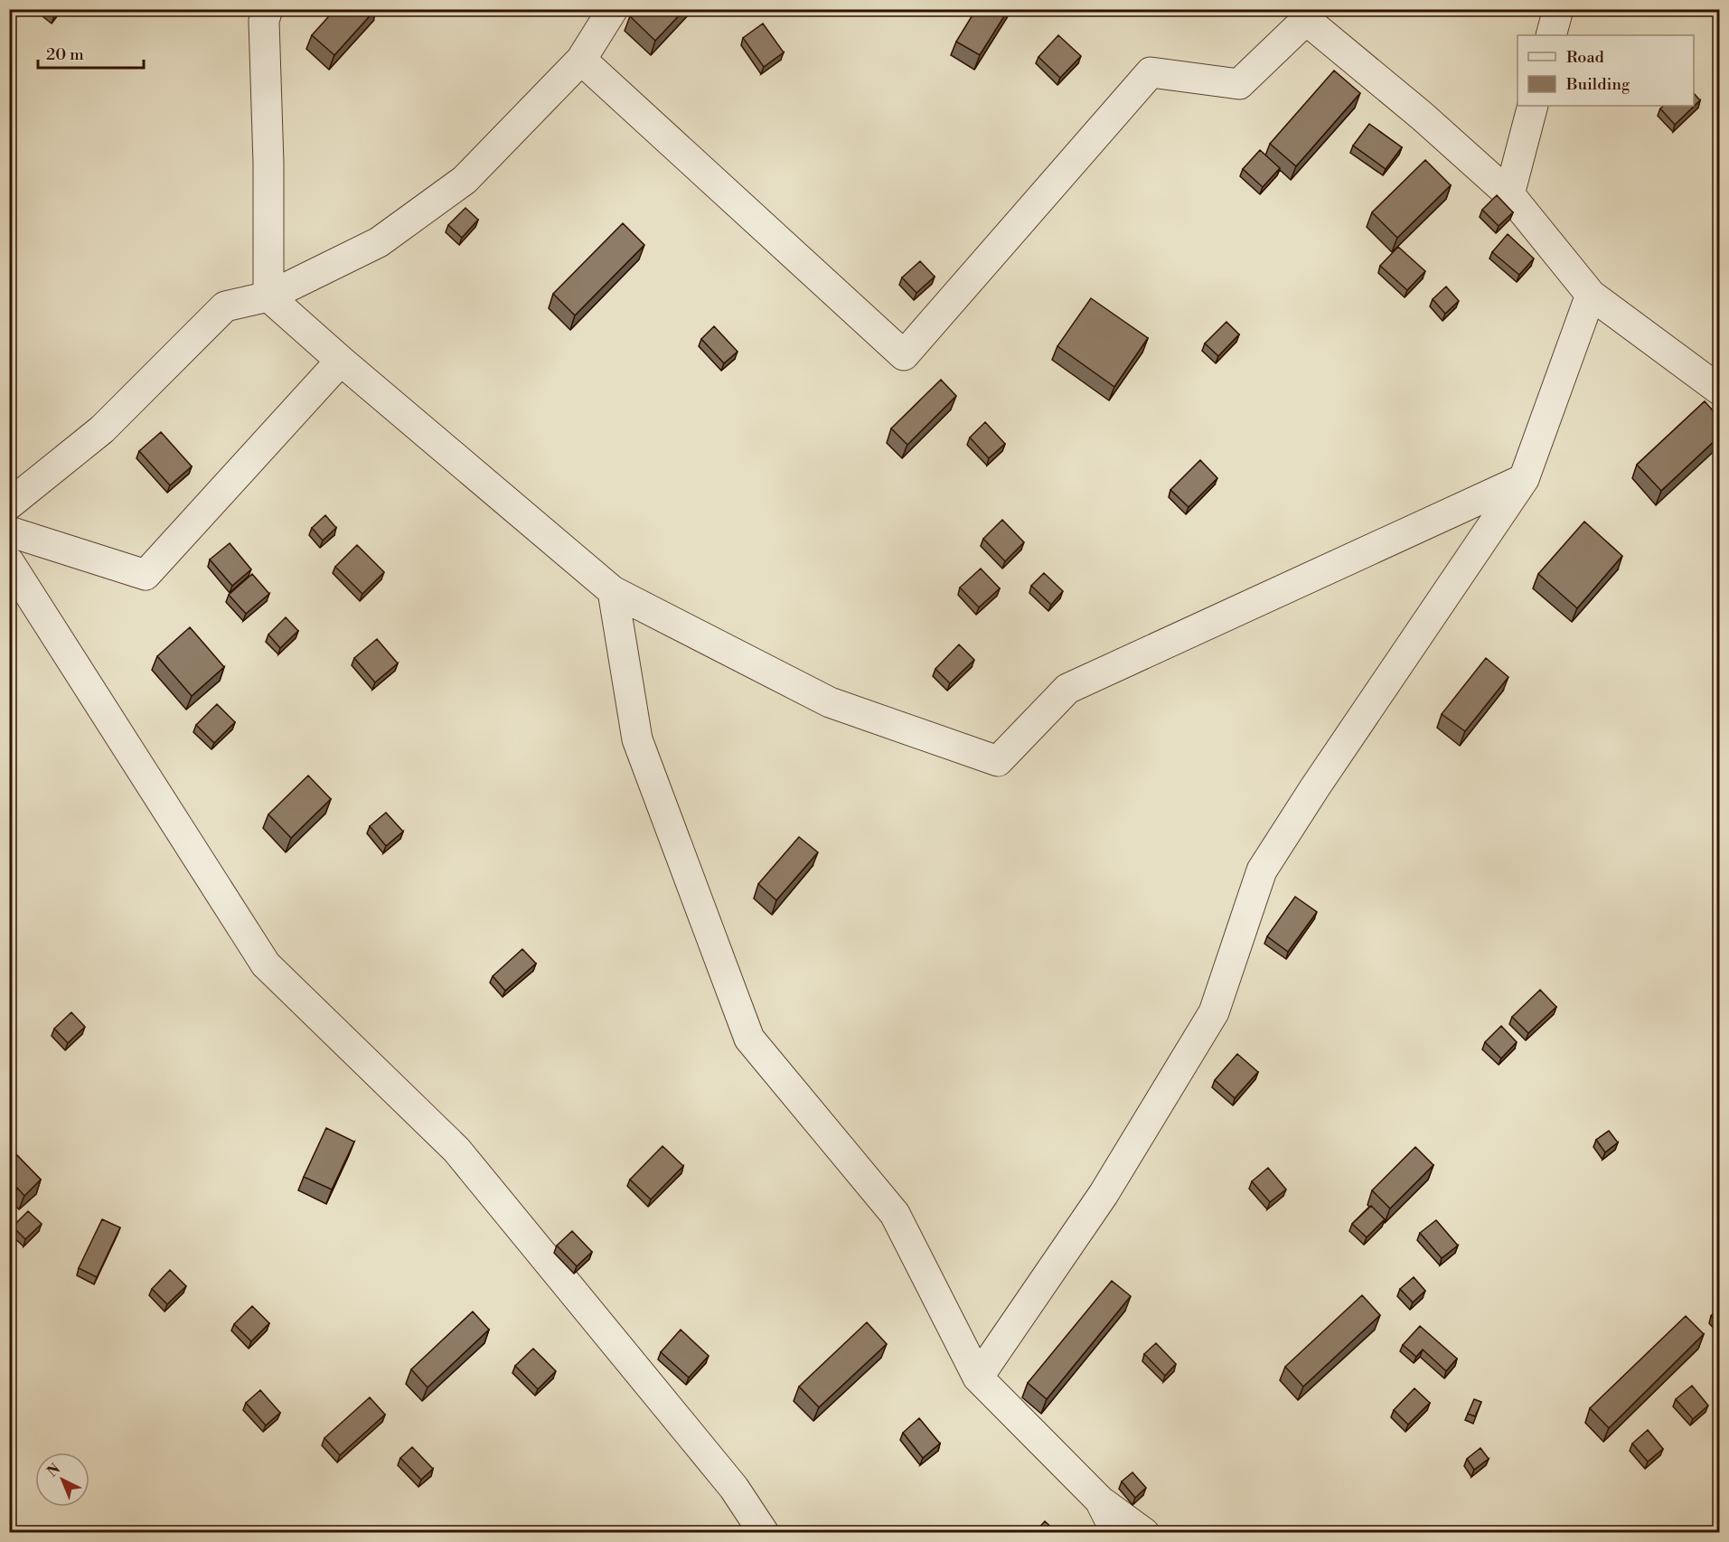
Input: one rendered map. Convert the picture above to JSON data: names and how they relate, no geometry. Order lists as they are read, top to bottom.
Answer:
{
  "legend": ["Road", "Building"],
  "scale_bar": "20 m",
  "north": "top left"
}
